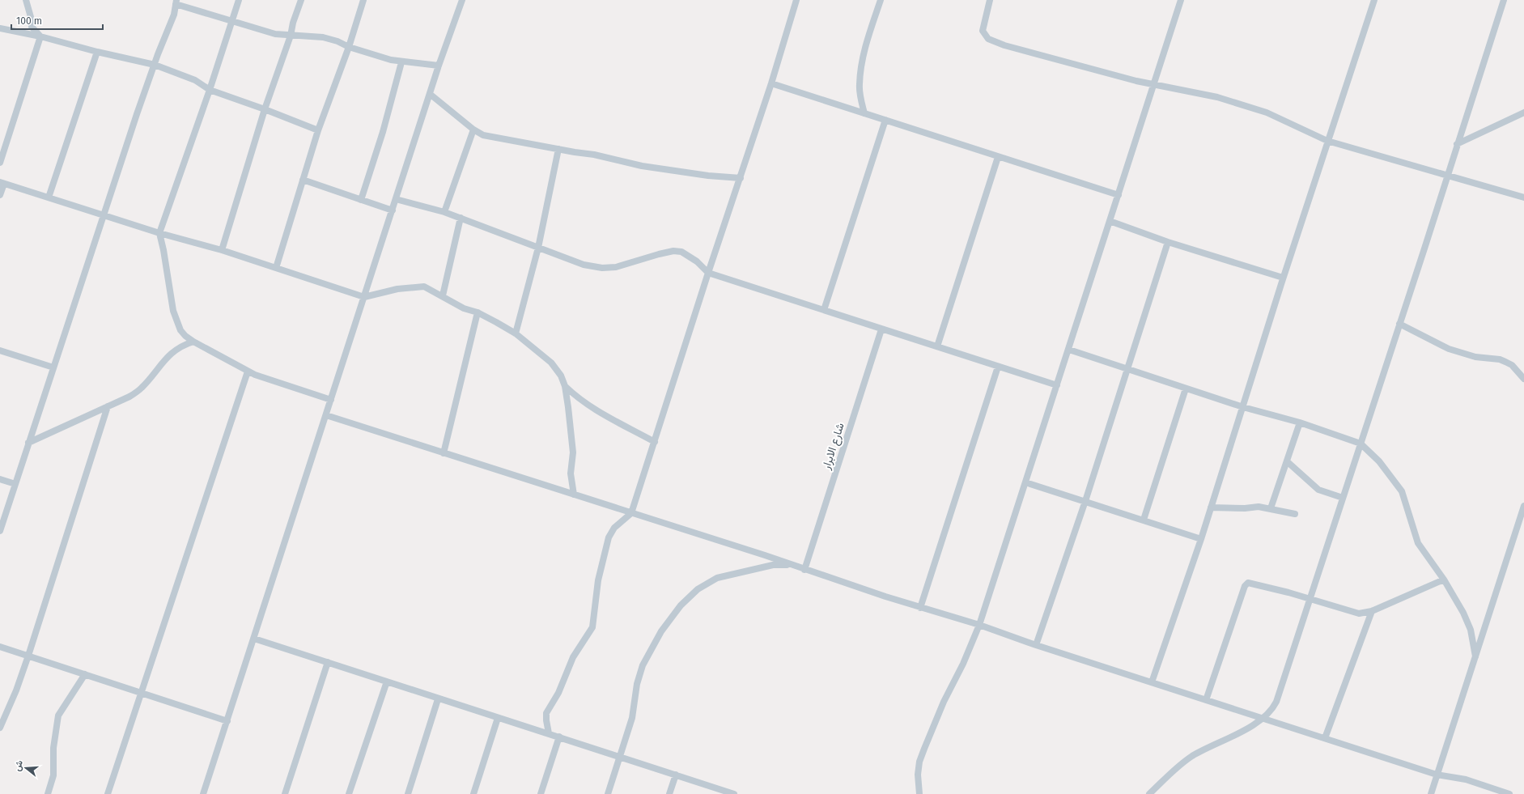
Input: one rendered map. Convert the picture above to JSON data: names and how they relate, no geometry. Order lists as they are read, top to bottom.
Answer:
{
  "streets": {
    "street": ["شارع الابرار"]
  },
  "scale_bar": "100 m",
  "north": "left"
}
